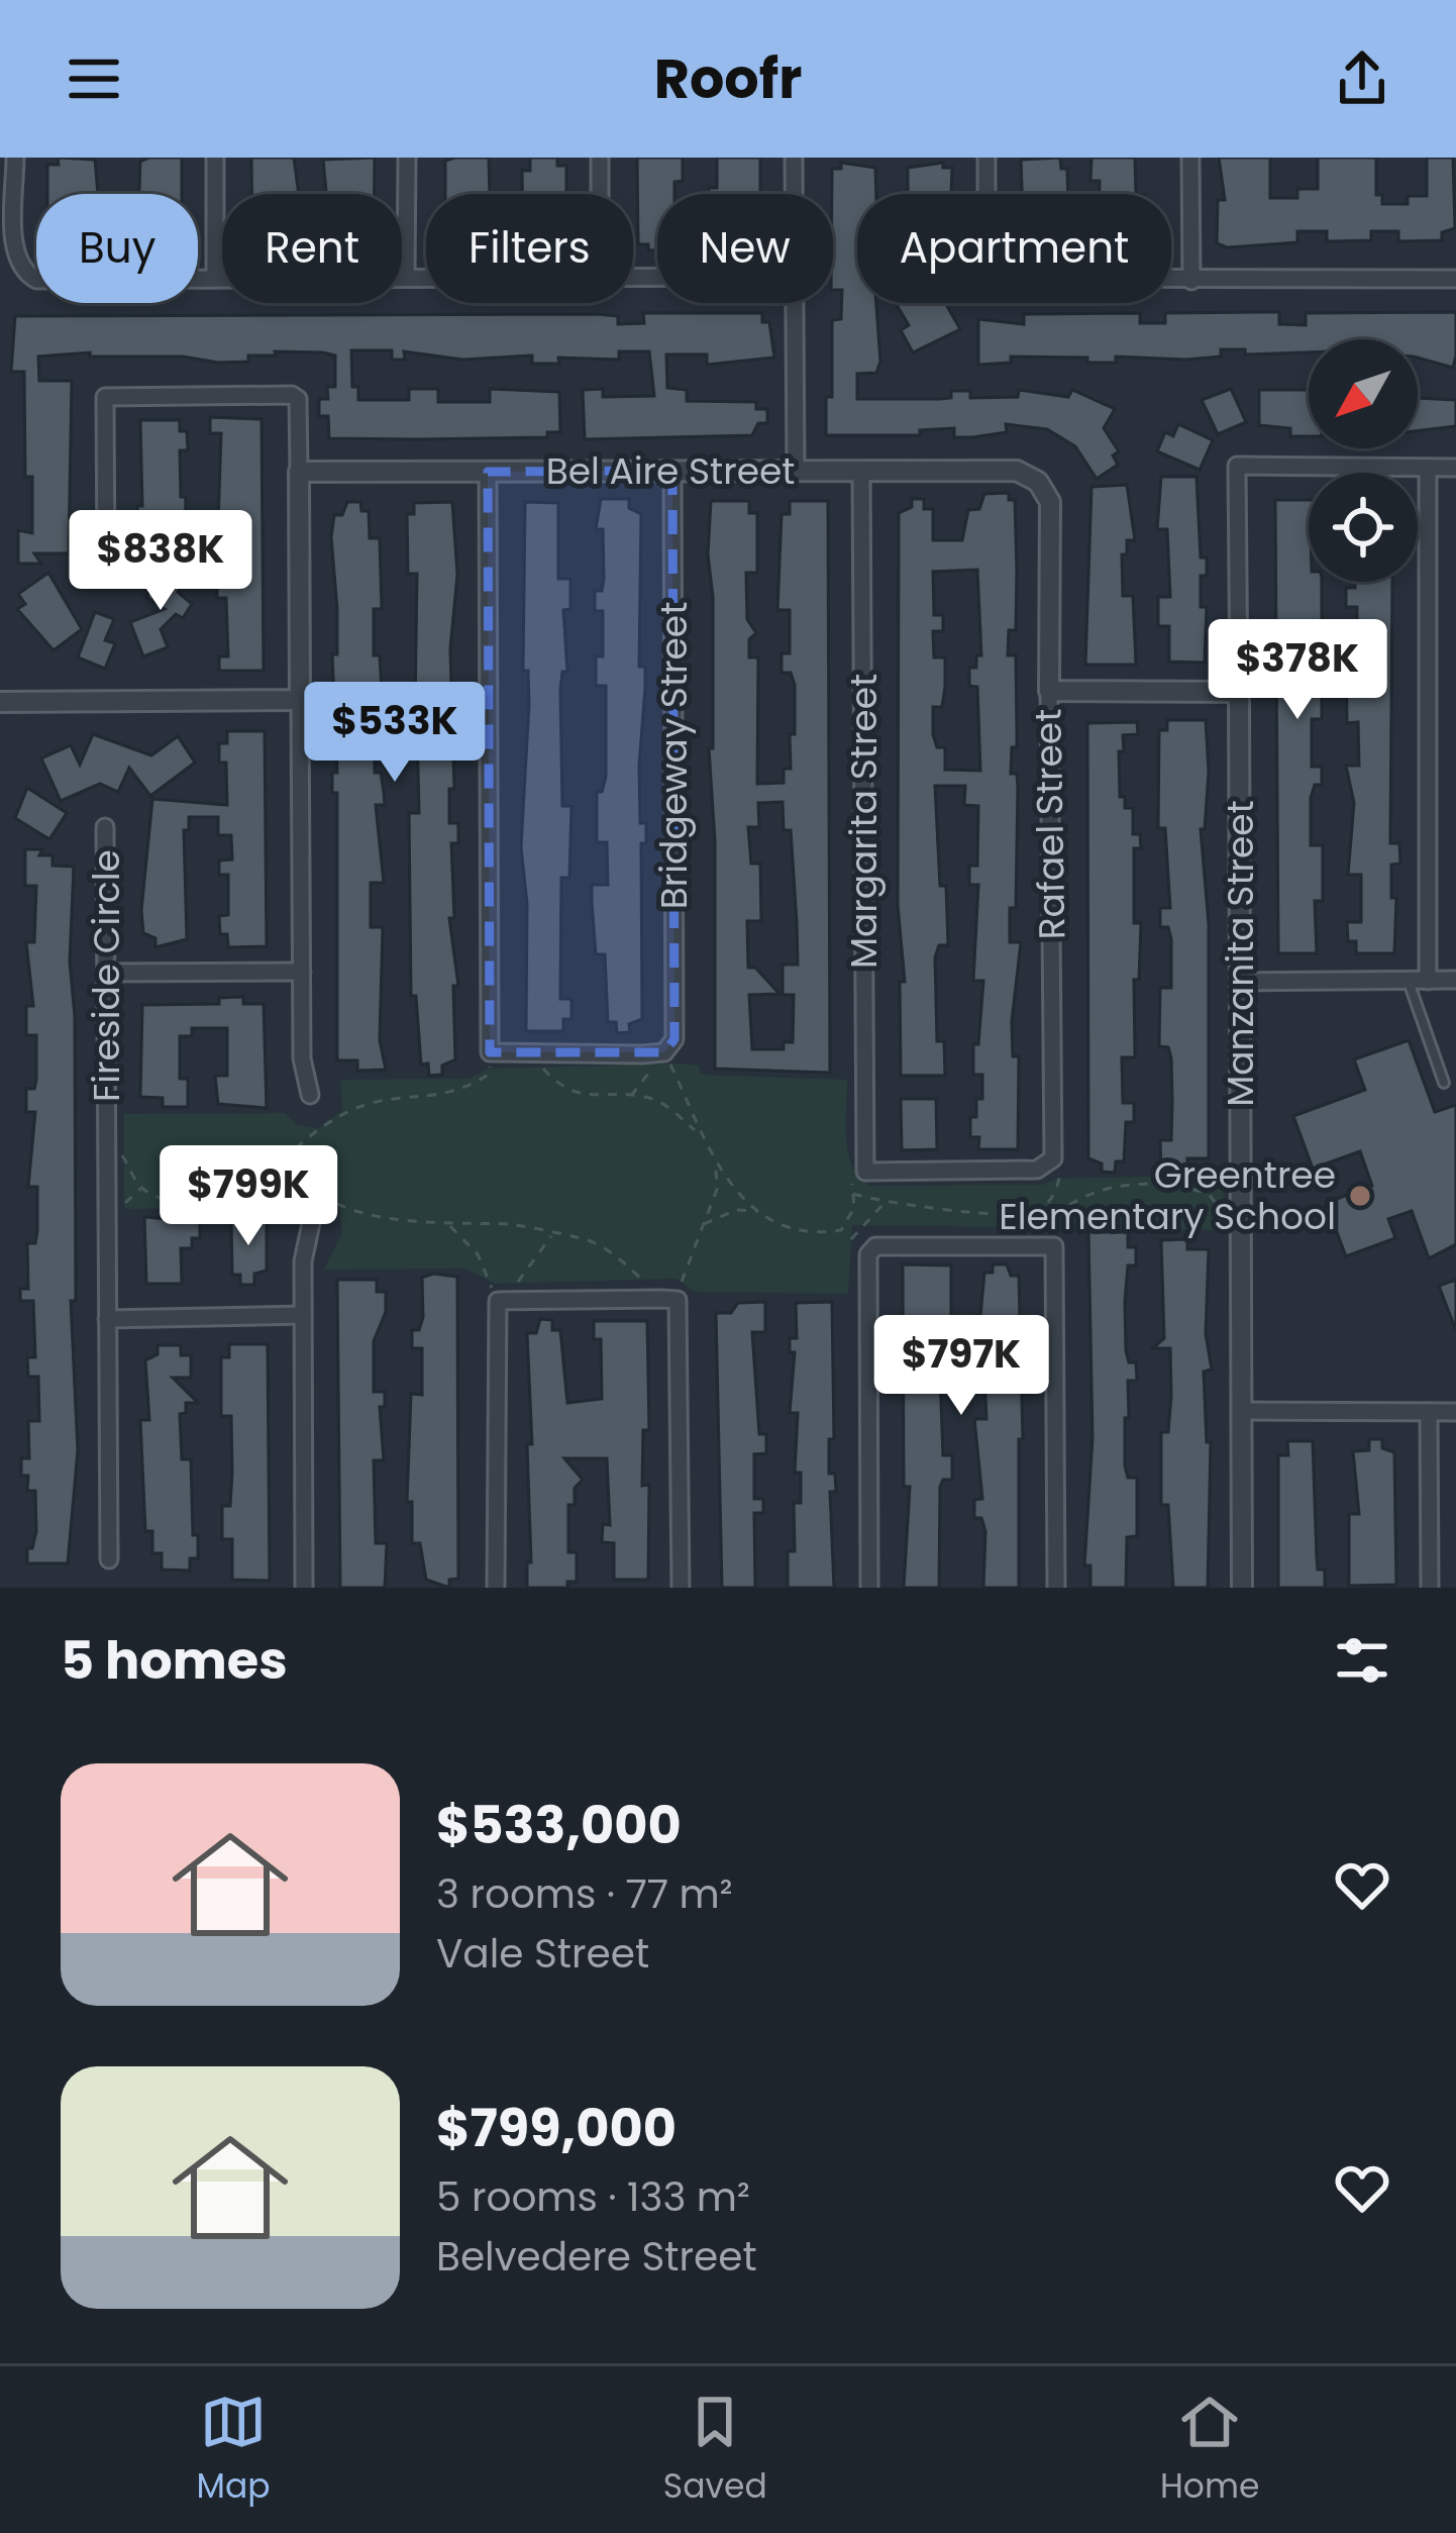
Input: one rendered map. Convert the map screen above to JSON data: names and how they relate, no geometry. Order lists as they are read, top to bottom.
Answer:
{
  "streets": {
    "street": [
      "Bel Aire Street",
      "Bridgeway Street",
      "Margarita Street",
      "Rafael Street",
      "Manzanita Street",
      "Fireside Circle"
    ]
  },
  "crossings": [
    ["Bel Aire Street", "Bridgeway Street"],
    ["Bel Aire Street", "Margarita Street"],
    ["Bel Aire Street", "Rafael Street"]
  ],
  "places": ["Greentree Elementary School"],
  "north": "bottom left",
  "page": {
    "header": "Roofr",
    "chip": [
      "Buy",
      "Rent",
      "Filters",
      "New",
      "Apartment"
    ],
    "price": [
      "$838K",
      "$378K",
      "$533K",
      "$799K",
      "$797K"
    ],
    "heading": "5 homes",
    "list": [
      {
        "name": "$533,000",
        "note": "3 rooms · 77 m² · Vale Street"
      },
      {
        "name": "$799,000",
        "note": "5 rooms · 133 m² · Belvedere Street"
      }
    ],
    "tabs": ["Map", "Saved", "Home"]
  }
}
